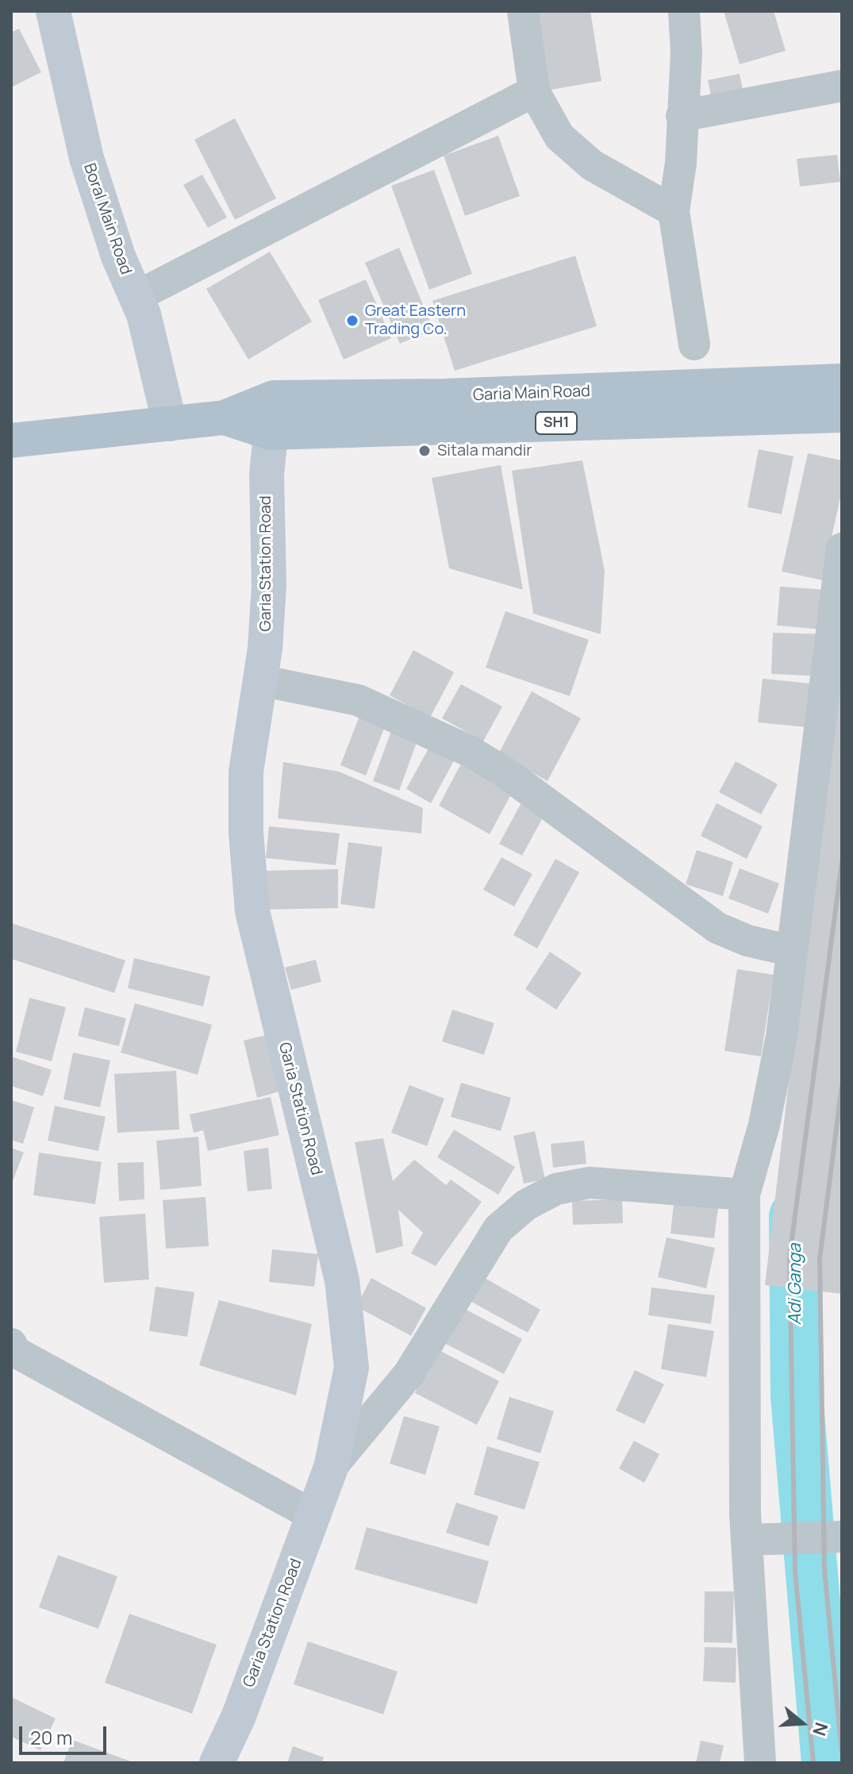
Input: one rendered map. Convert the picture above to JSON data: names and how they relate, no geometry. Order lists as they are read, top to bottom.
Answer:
{
  "streets": {
    "main road": [
      "Boral Main Road",
      "Garia Main Road",
      "SH1",
      "Garia Station Road"
    ]
  },
  "crossings": [
    ["Boral Main Road", "Garia Main Road"],
    ["Garia Main Road", "Garia Station Road"]
  ],
  "water": ["Adi Ganga"],
  "places": ["Great Eastern Trading Co.", "Sitala mandir"],
  "scale_bar": "20 m",
  "north": "right"
}
